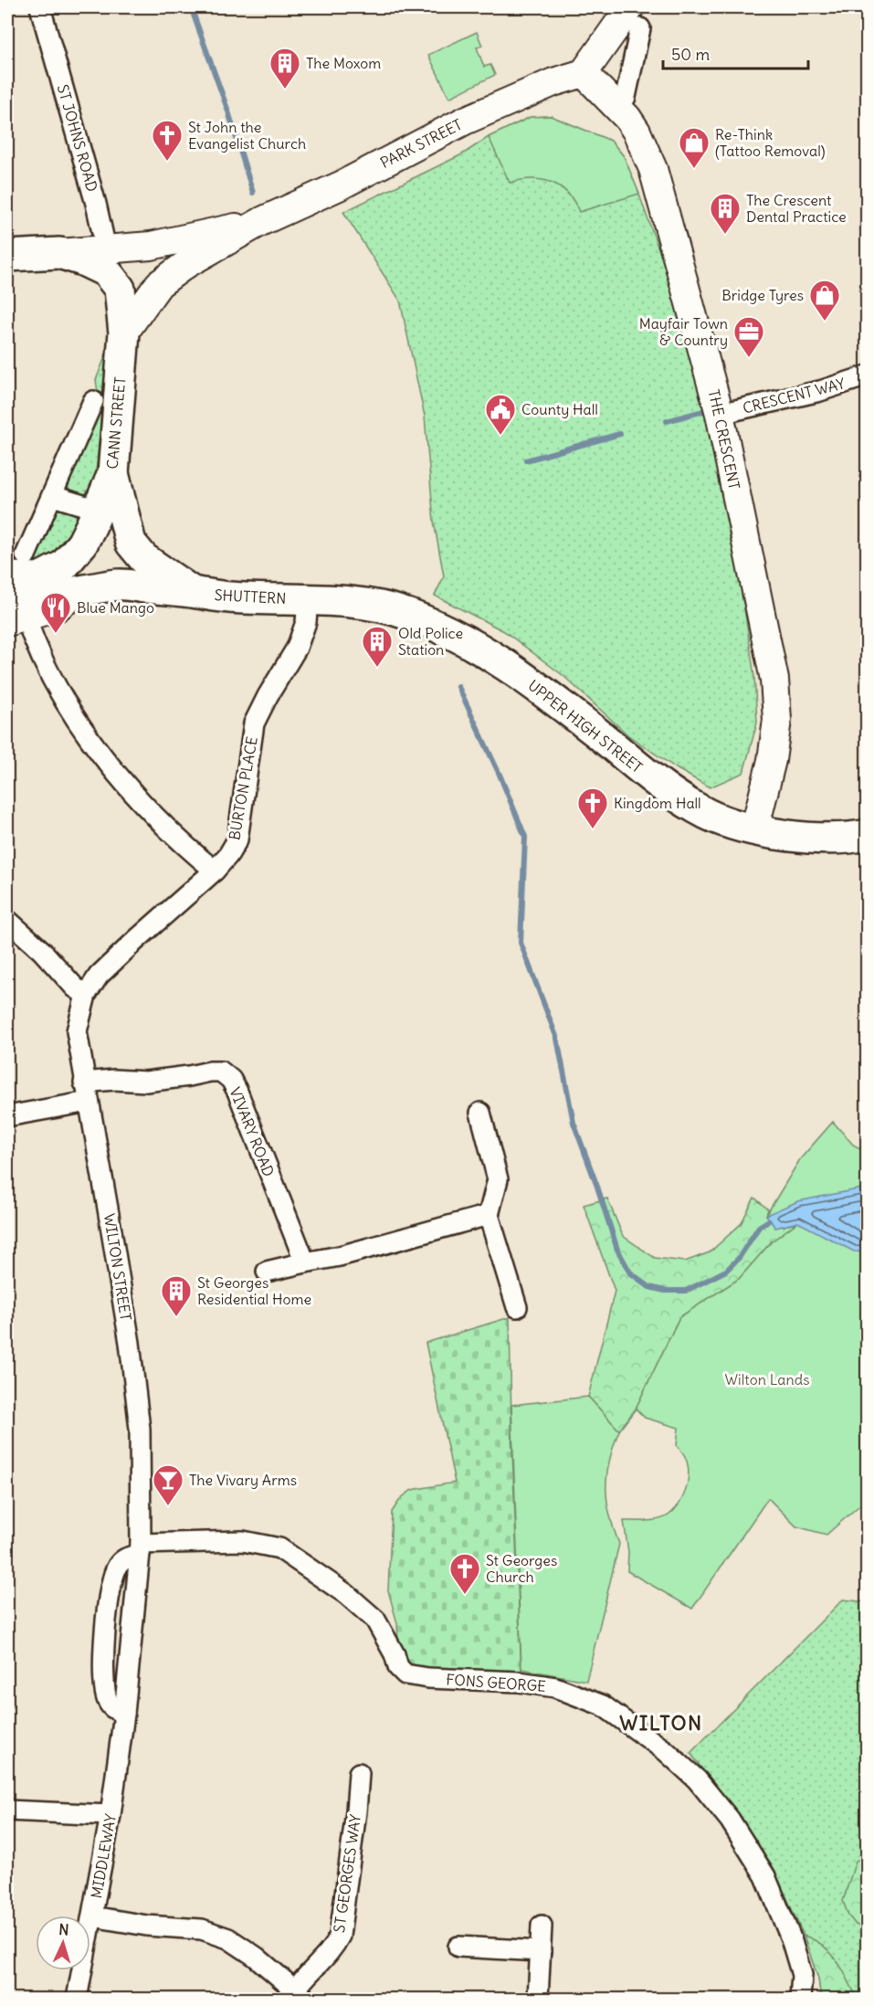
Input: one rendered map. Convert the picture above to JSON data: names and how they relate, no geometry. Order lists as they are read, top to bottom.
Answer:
{
  "streets": {
    "main road": ["CANN STREET", "SHUTTERN", "UPPER HIGH STREET"],
    "street": [
      "ST JOHNS ROAD",
      "PARK STREET",
      "CRESCENT WAY",
      "THE CRESCENT",
      "BURTON PLACE",
      "VIVARY ROAD",
      "WILTON STREET",
      "FONS GEORGE",
      "MIDDLEWAY",
      "ST GEORGES WAY"
    ]
  },
  "crossings": [
    ["ST JOHNS ROAD", "PARK STREET"],
    ["ST JOHNS ROAD", "CANN STREET"],
    ["PARK STREET", "CANN STREET"],
    ["PARK STREET", "THE CRESCENT"],
    ["CRESCENT WAY", "THE CRESCENT"],
    ["THE CRESCENT", "UPPER HIGH STREET"],
    ["SHUTTERN", "UPPER HIGH STREET"],
    ["SHUTTERN", "BURTON PLACE"],
    ["UPPER HIGH STREET", "BURTON PLACE"],
    ["BURTON PLACE", "WILTON STREET"],
    ["VIVARY ROAD", "WILTON STREET"],
    ["WILTON STREET", "FONS GEORGE"],
    ["WILTON STREET", "MIDDLEWAY"],
    ["FONS GEORGE", "MIDDLEWAY"]
  ],
  "districts": ["WILTON"],
  "parks": ["Wilton Lands"],
  "places": {
    "building": [
      "The Moxom",
      "The Crescent Dental Practice",
      "Old Police Station",
      "St Georges Residential Home"
    ],
    "church": ["St John the Evangelist Church", "Kingdom Hall", "St Georges Church"],
    "shop": ["Re-Think (Tattoo Removal)", "Bridge Tyres"],
    "office": ["Mayfair Town & Country"],
    "public building": ["County Hall"],
    "restaurant": ["Blue Mango"],
    "bar": ["The Vivary Arms"]
  },
  "scale_bar": "50 m",
  "north": "top"
}
